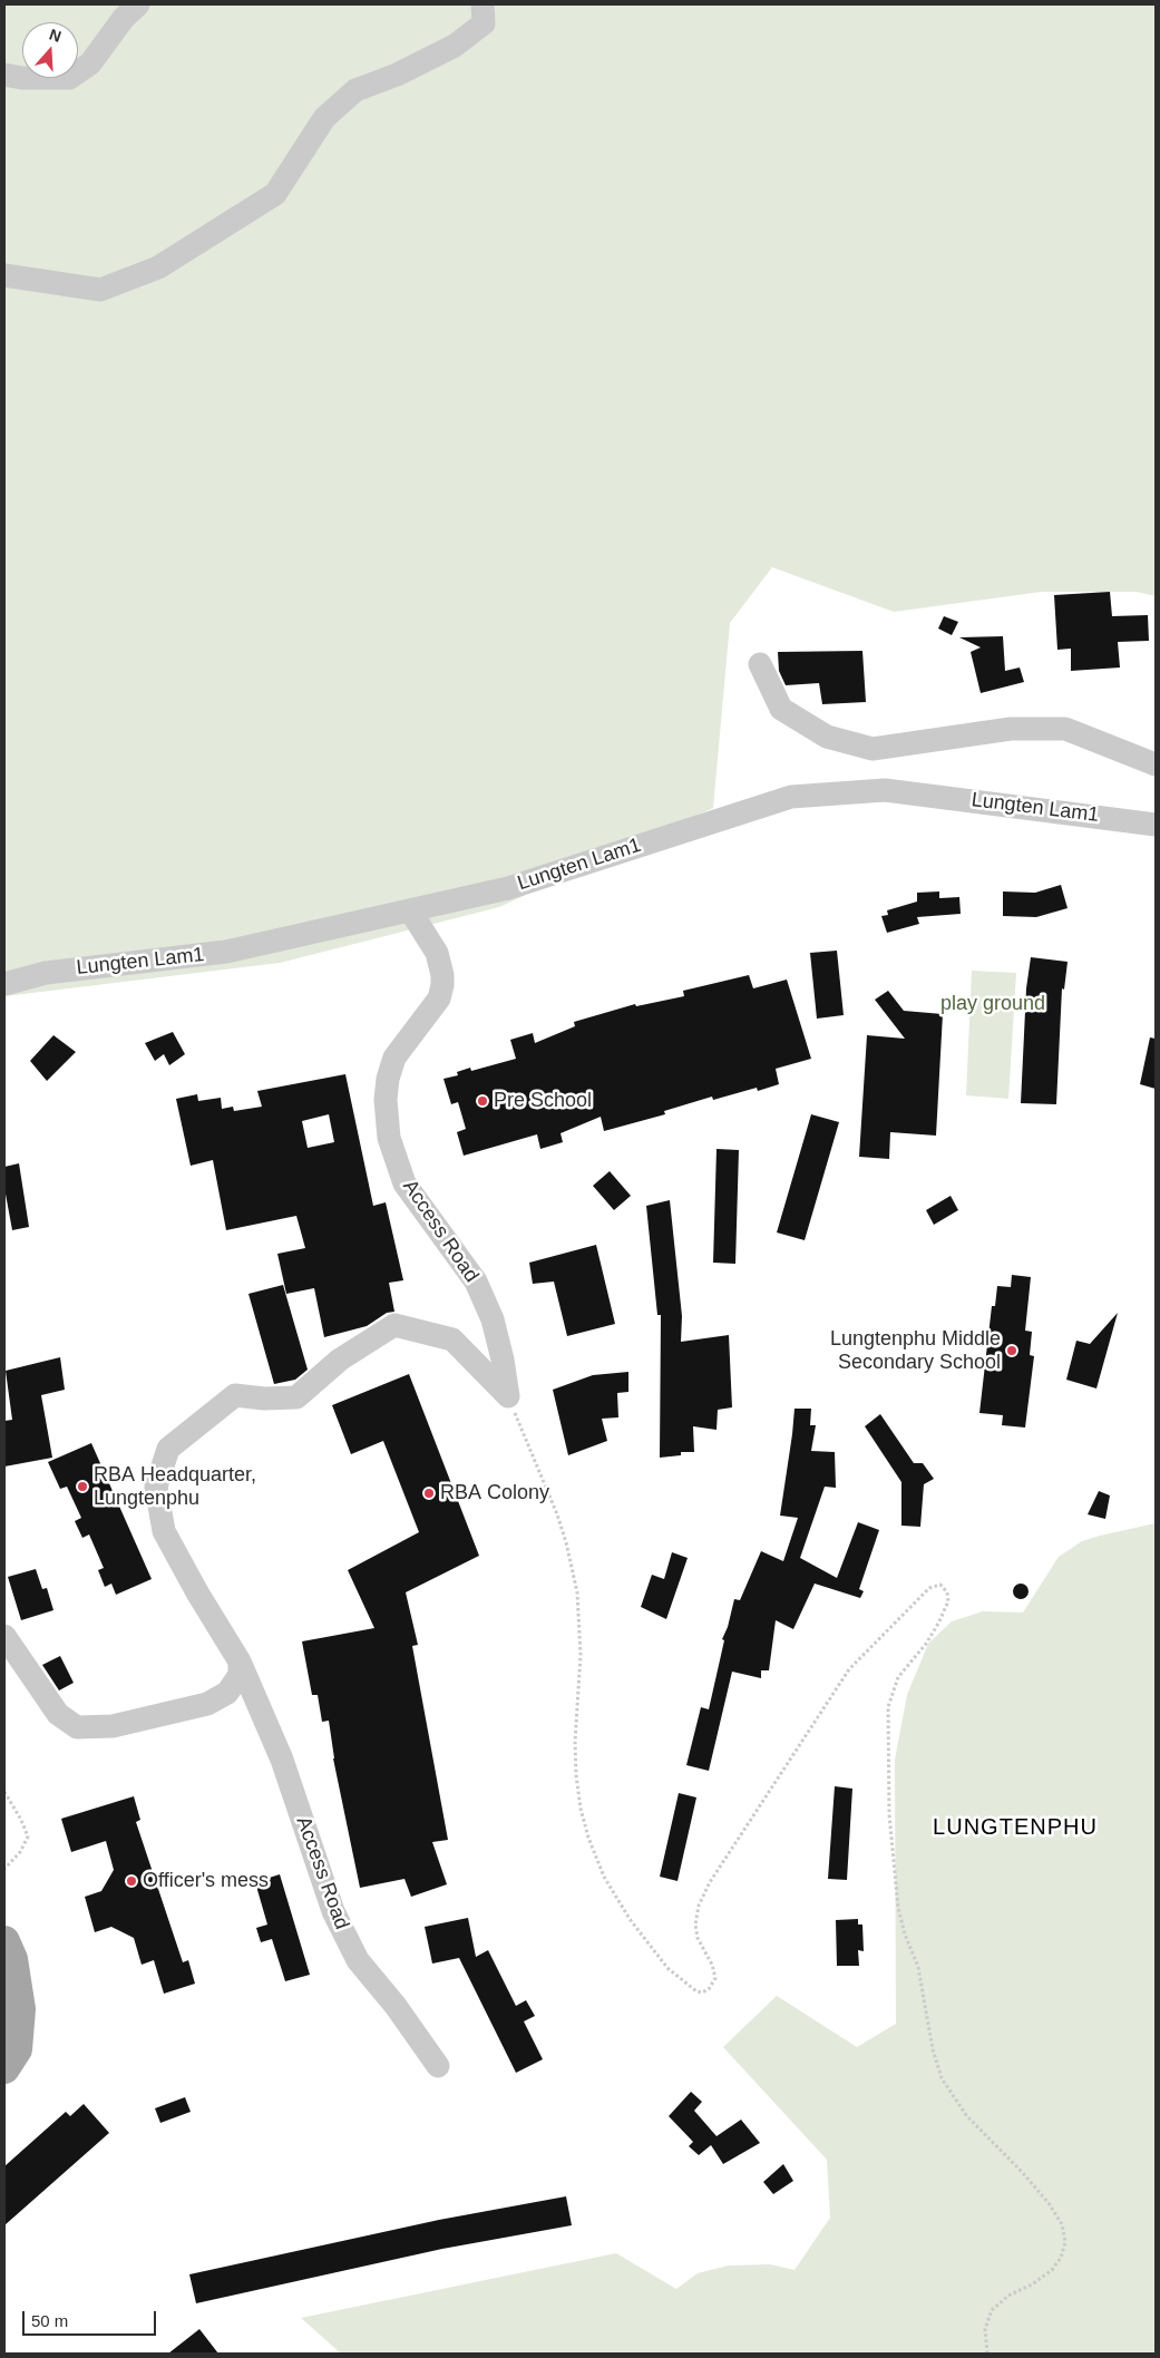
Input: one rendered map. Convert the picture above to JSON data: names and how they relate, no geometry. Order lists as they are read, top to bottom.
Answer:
{
  "streets": {
    "street": ["Lungten Lam1", "Access Road"]
  },
  "crossings": [
    ["Lungten Lam1", "Access Road"]
  ],
  "districts": ["LUNGTENPHU"],
  "parks": ["play ground"],
  "places": [
    "Pre School",
    "Lungtenphu Middle Secondary School",
    "RBA Headquarter, Lungtenphu",
    "RBA Colony",
    "Officer's mess"
  ],
  "scale_bar": "50 m",
  "north": "top"
}
